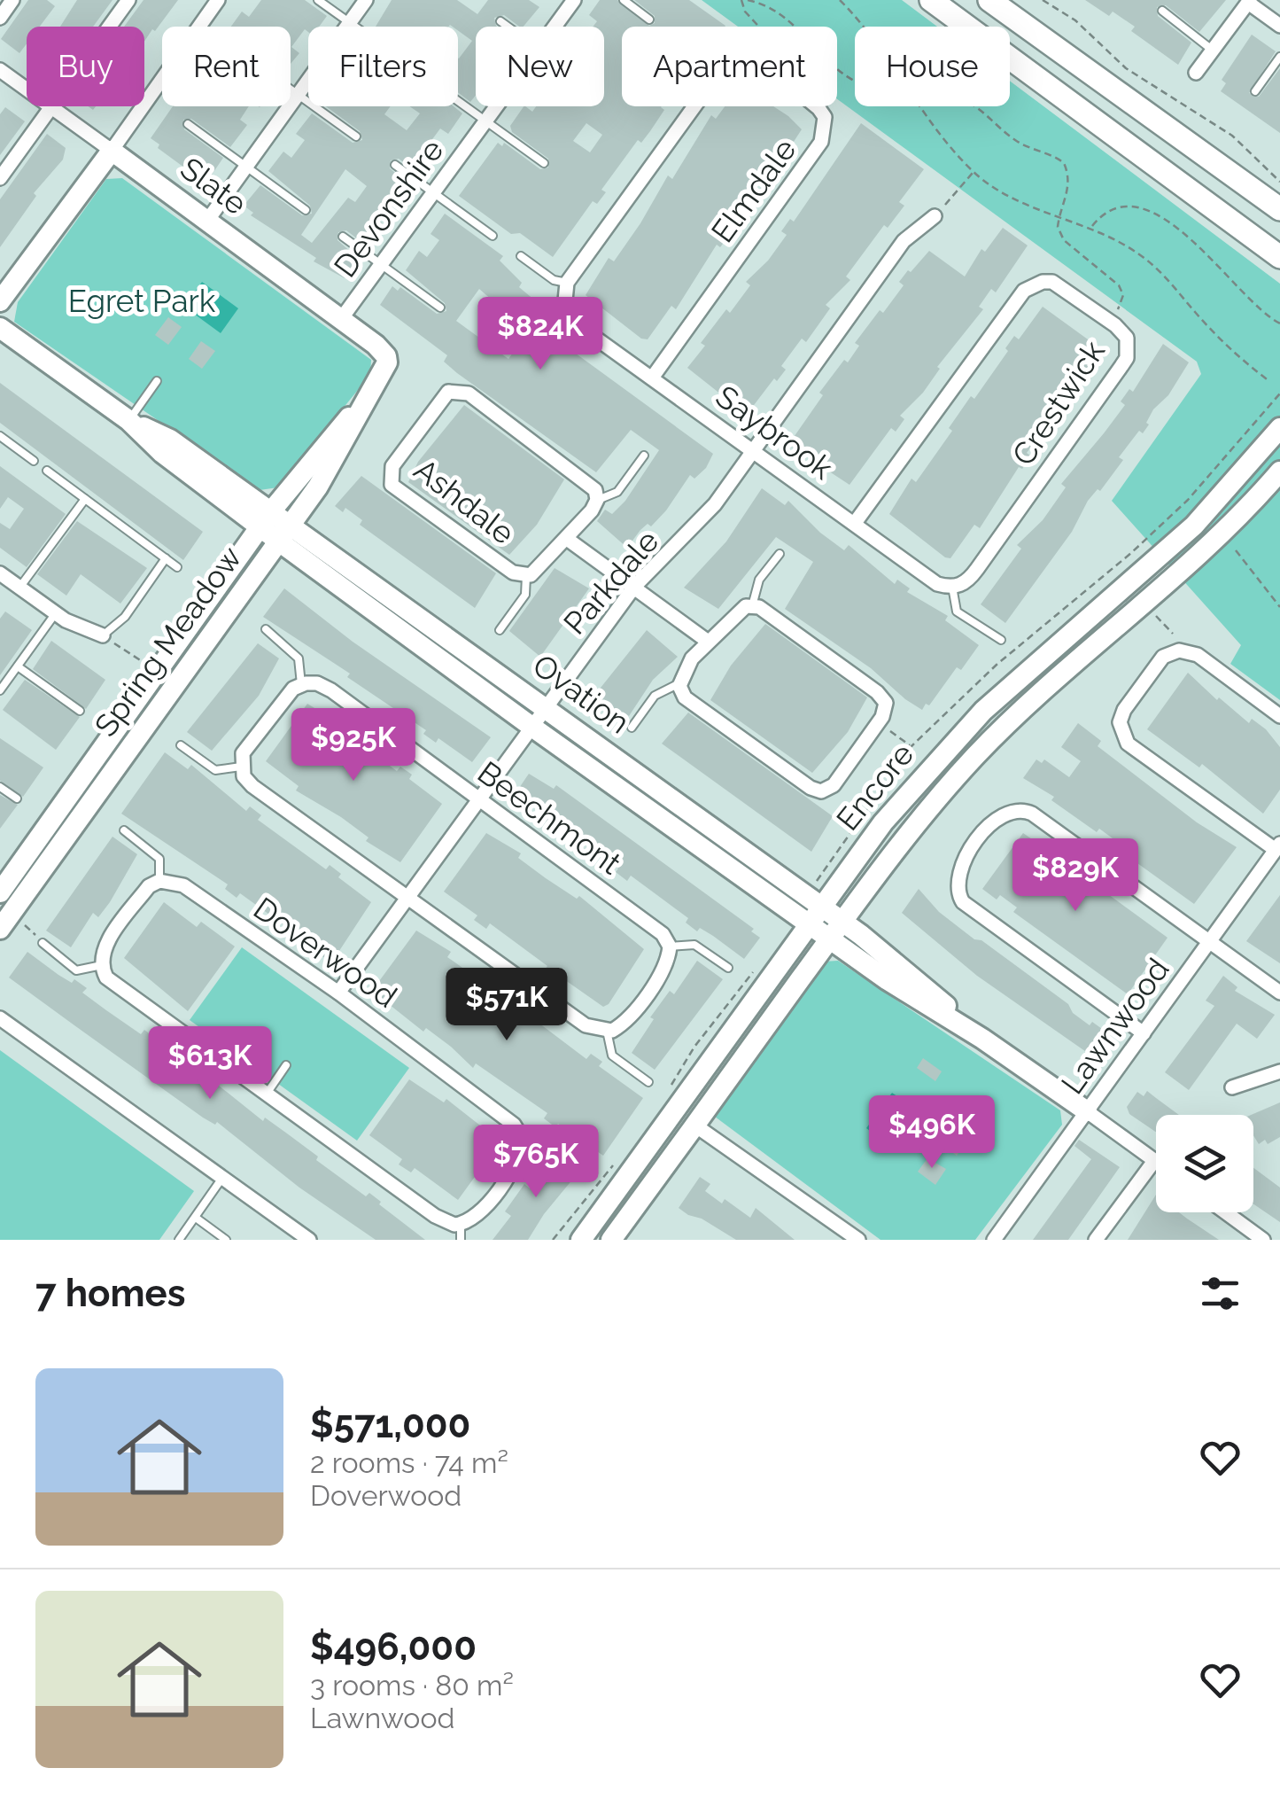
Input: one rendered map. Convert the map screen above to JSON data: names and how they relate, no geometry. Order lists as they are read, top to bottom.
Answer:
{
  "streets": {
    "street": [
      "Slate",
      "Elmdale",
      "Devonshire",
      "Crestwick",
      "Saybrook",
      "Ashdale",
      "Parkdale",
      "Spring Meadow",
      "Ovation",
      "Encore",
      "Beechmont",
      "Doverwood",
      "Lawnwood"
    ]
  },
  "crossings": [
    ["Slate", "Devonshire"],
    ["Slate", "Spring Meadow"],
    ["Elmdale", "Saybrook"],
    ["Crestwick", "Saybrook"],
    ["Saybrook", "Parkdale"],
    ["Parkdale", "Ovation"],
    ["Parkdale", "Beechmont"],
    ["Parkdale", "Doverwood"],
    ["Spring Meadow", "Ovation"],
    ["Ovation", "Encore"],
    ["Ovation", "Lawnwood"]
  ],
  "parks": ["Egret Park"],
  "page": {
    "chip": [
      "Buy",
      "Rent",
      "Filters",
      "New",
      "Apartment",
      "House"
    ],
    "price": [
      "$824K",
      "$925K",
      "$829K",
      "$571K",
      "$613K",
      "$496K",
      "$765K"
    ],
    "heading": "7 homes",
    "list": [
      {
        "name": "$571,000",
        "note": "2 rooms · 74 m² · Doverwood"
      },
      {
        "name": "$496,000",
        "note": "3 rooms · 80 m² · Lawnwood"
      }
    ]
  }
}
